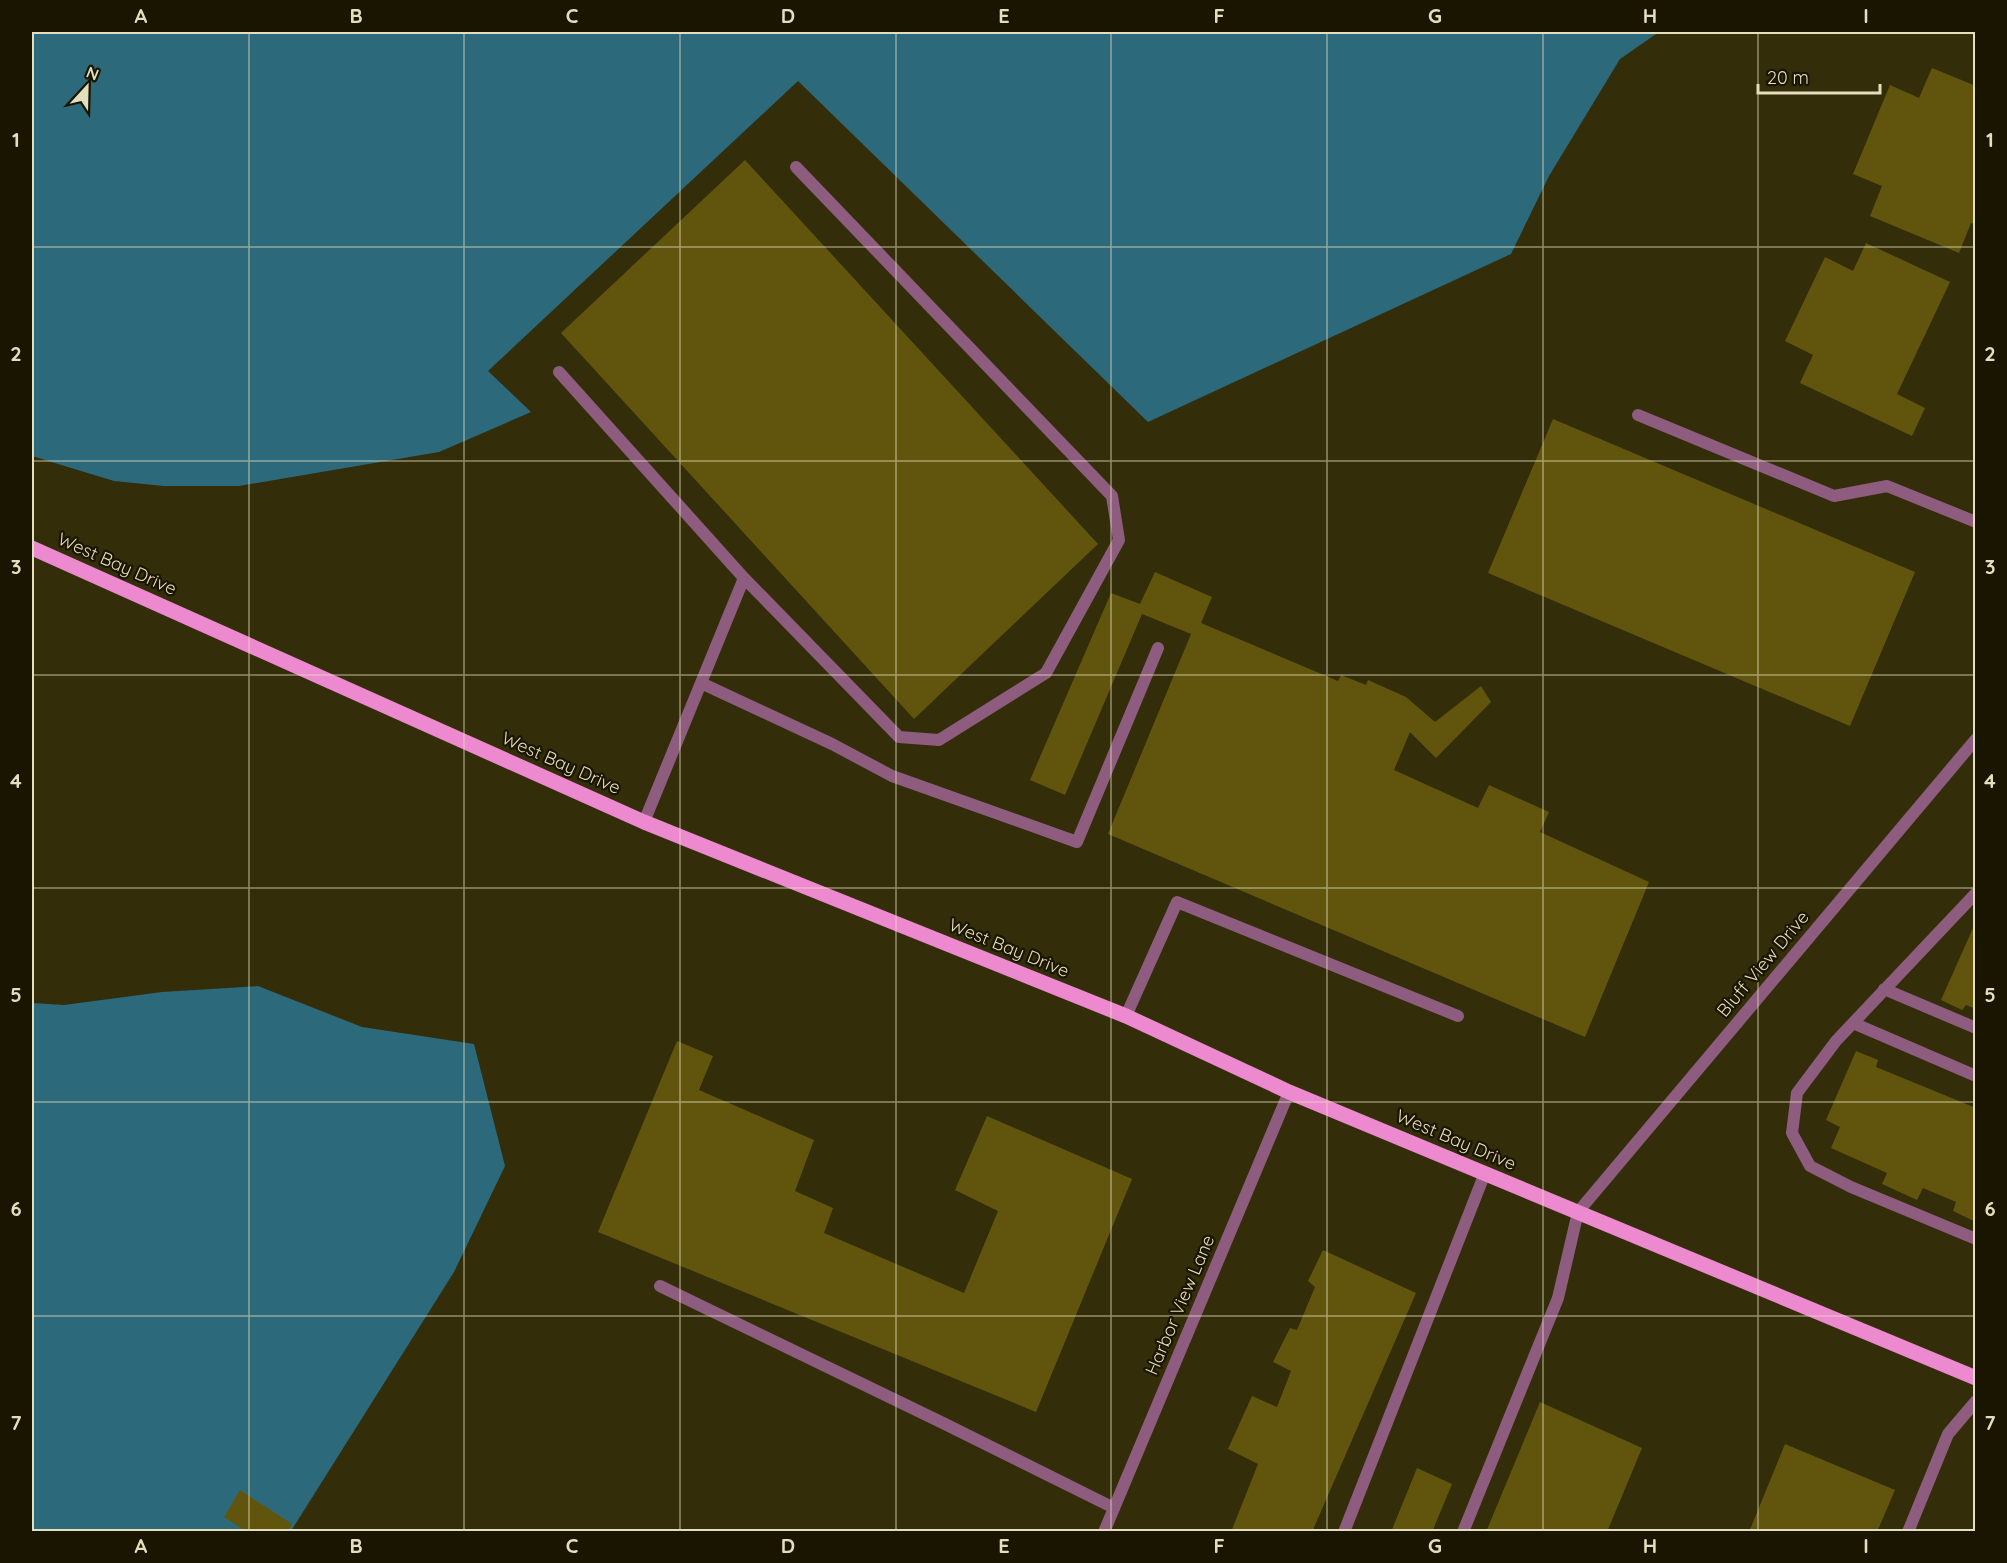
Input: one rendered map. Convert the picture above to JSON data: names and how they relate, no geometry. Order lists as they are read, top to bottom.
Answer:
{
  "streets": {
    "main road": ["West Bay Drive"],
    "street": ["Bluff View Drive", "Harbor View Lane"]
  },
  "crossings": [
    ["West Bay Drive", "Bluff View Drive"],
    ["West Bay Drive", "Harbor View Lane"]
  ],
  "scale_bar": "20 m",
  "north": "top",
  "grid": {
    "columns": [
      "A",
      "B",
      "C",
      "D",
      "E",
      "F",
      "G",
      "H",
      "I"
    ],
    "rows": [
      "1",
      "2",
      "3",
      "4",
      "5",
      "6",
      "7"
    ]
  }
}
